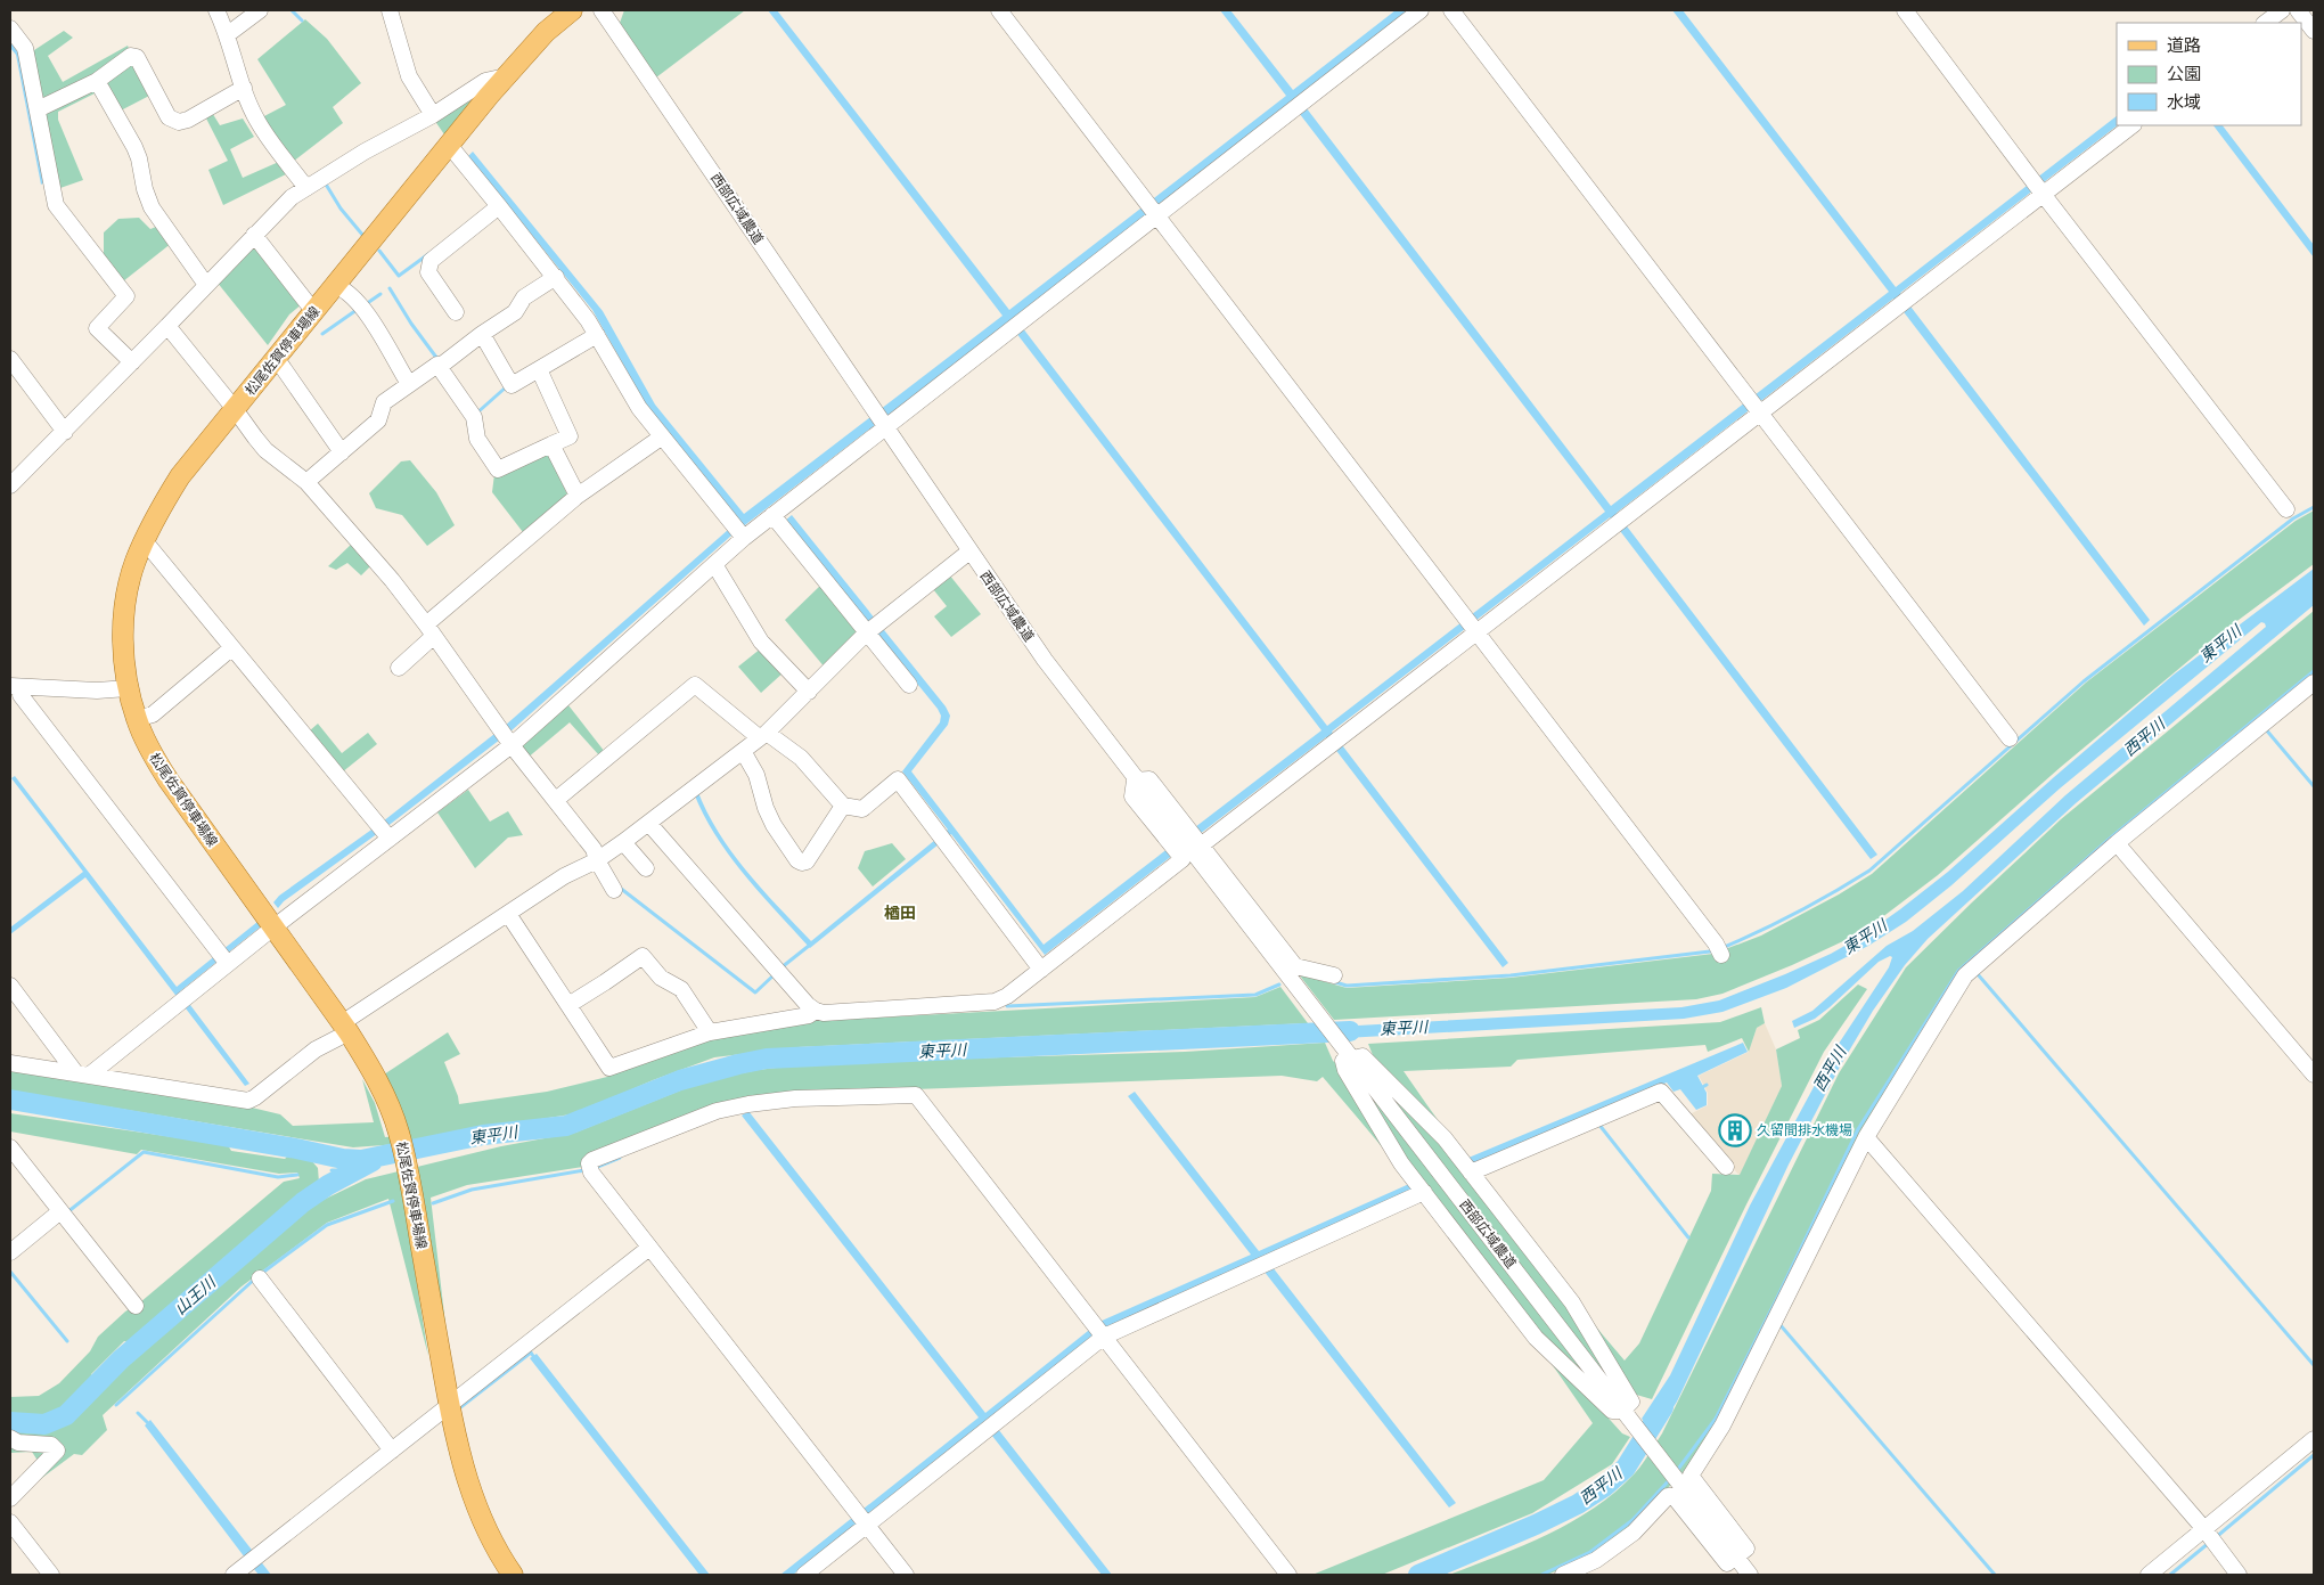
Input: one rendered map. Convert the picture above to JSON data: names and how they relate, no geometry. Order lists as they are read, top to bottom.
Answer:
{
  "streets": {
    "main road": ["松尾佐賀停車場線"],
    "street": ["西部広域農道"]
  },
  "districts": ["楢田"],
  "water": ["東平川", "西平川", "山王川"],
  "places": {
    "building": ["久留間排水機場"]
  },
  "legend": ["道路", "公園", "水域"]
}
